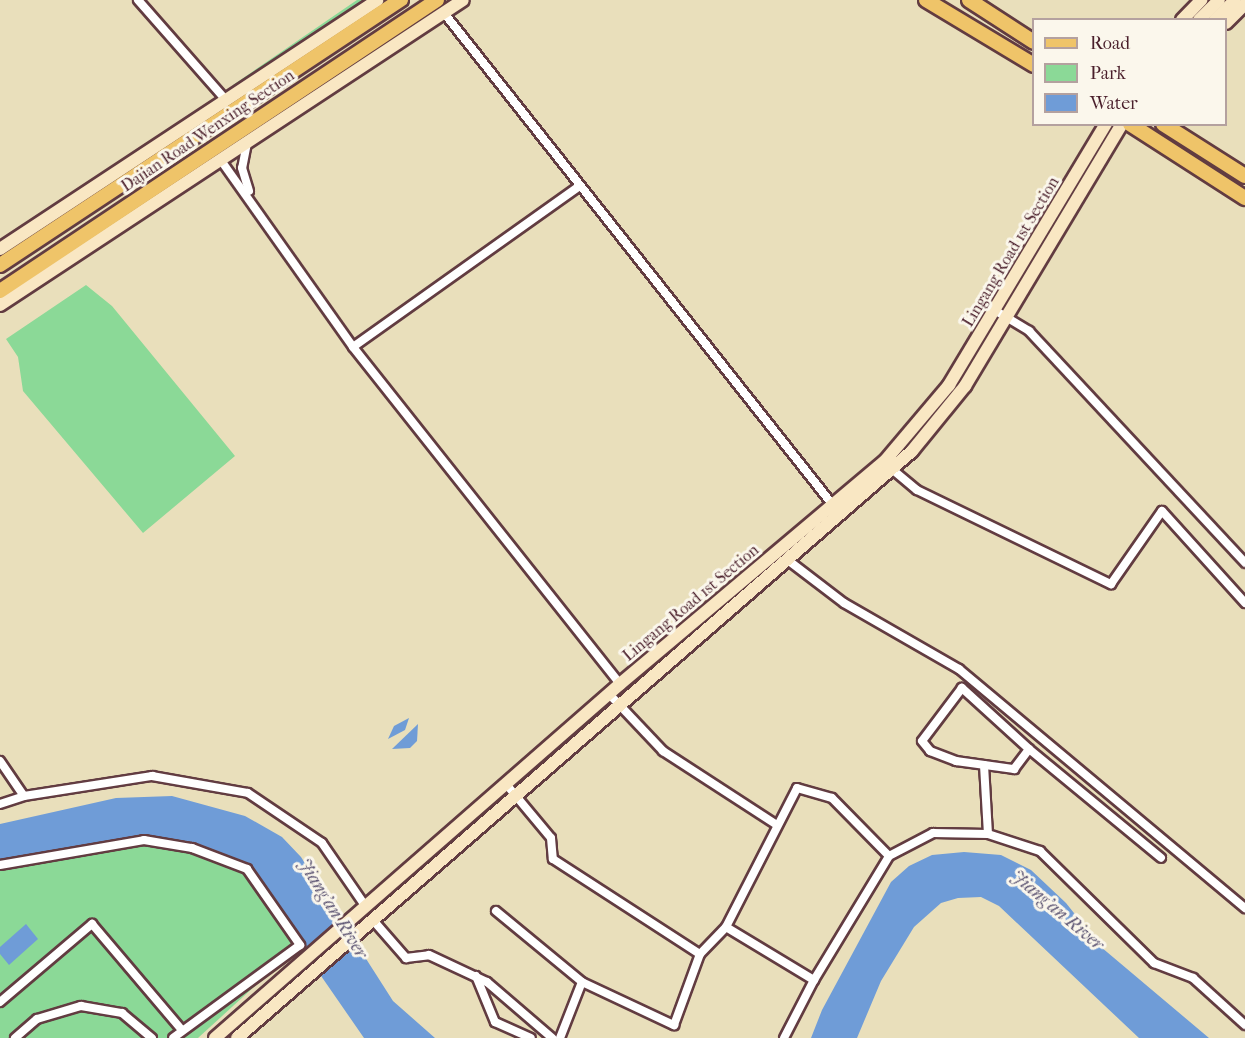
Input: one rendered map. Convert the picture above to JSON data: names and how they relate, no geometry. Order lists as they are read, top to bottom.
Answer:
{
  "streets": {
    "main road": ["Dajian Road Wenxing Section", "Lingang Road 1st Section"]
  },
  "water": ["Jiang'an River"],
  "legend": ["Road", "Park", "Water"]
}
